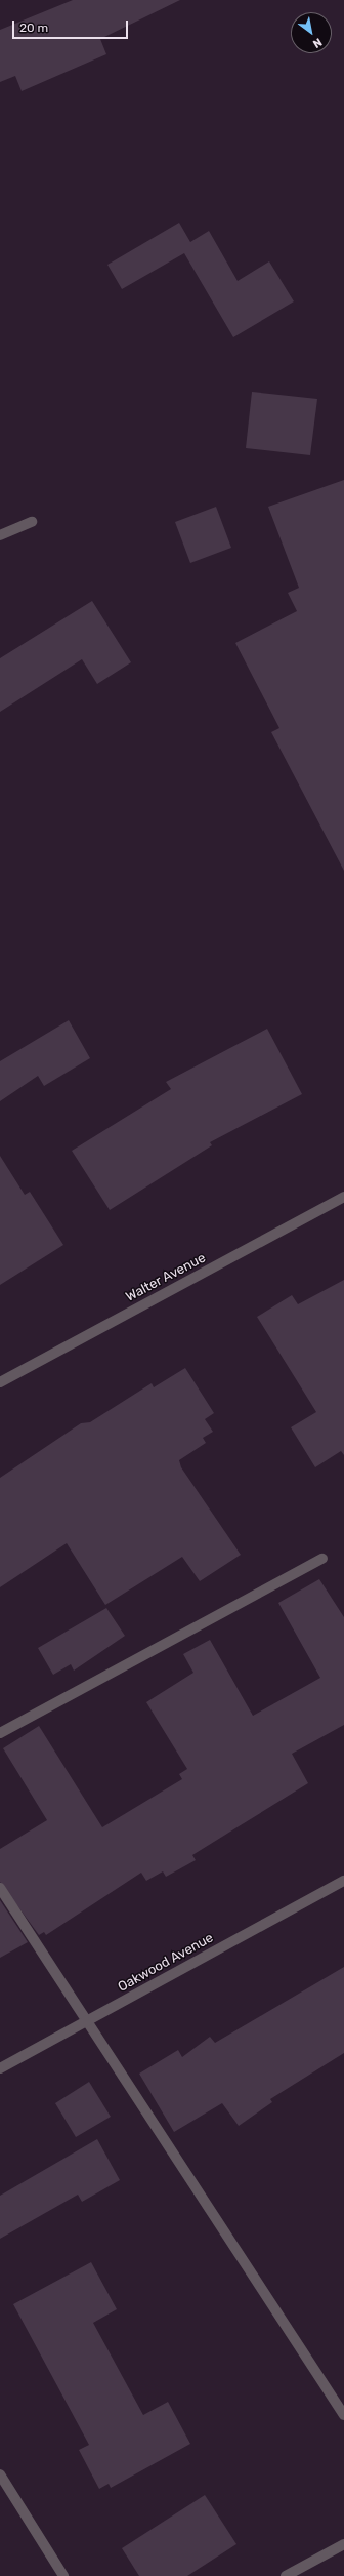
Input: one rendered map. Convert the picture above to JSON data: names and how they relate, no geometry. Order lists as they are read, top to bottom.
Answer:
{
  "streets": {
    "street": ["Walter Avenue", "Oakwood Avenue"]
  },
  "scale_bar": "20 m",
  "north": "bottom right"
}
